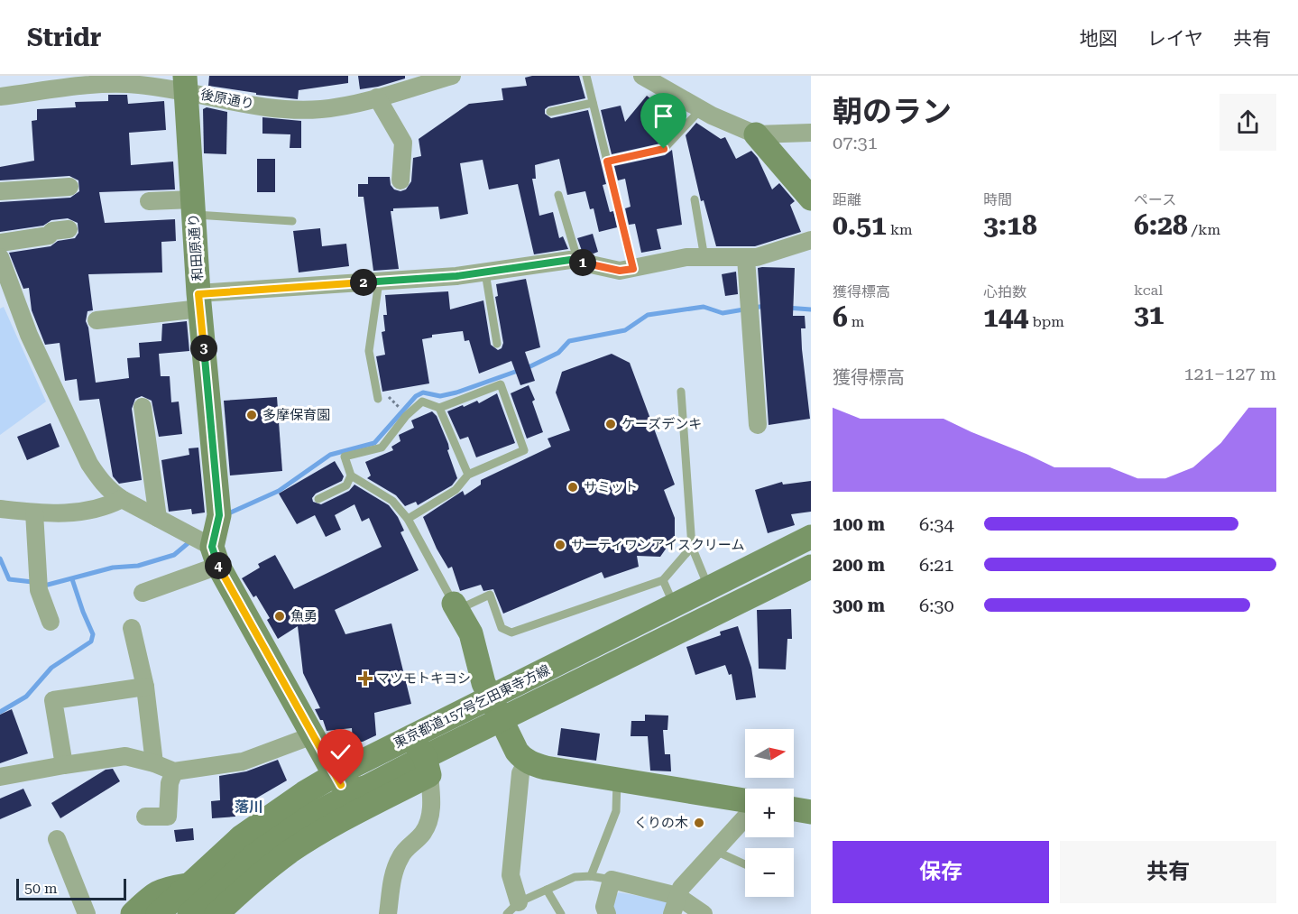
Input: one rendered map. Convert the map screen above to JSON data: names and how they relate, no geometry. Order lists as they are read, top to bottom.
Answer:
{
  "streets": {
    "main road": ["和田原通り", "東京都道157号乞田東寺方線"],
    "street": ["後原通り"]
  },
  "crossings": [
    ["後原通り", "和田原通り"],
    ["和田原通り", "東京都道157号乞田東寺方線"]
  ],
  "districts": ["落川"],
  "places": {
    "other": [
      "多摩保育園",
      "ケーズデンキ",
      "サミット",
      "サーティワンアイスクリーム",
      "魚勇",
      "くりの木"
    ],
    "health": ["マツモトキヨシ"]
  },
  "scale_bar": "50 m",
  "north": "right",
  "page": {
    "header": "Stridr",
    "nav": ["地図", "レイヤ", "共有"],
    "heading": ["朝のラン", "07:31"],
    "stats": [
      ["距離", "0.51 km"],
      ["時間", "3:18"],
      ["ペース", "6:28 /km"],
      ["獲得標高", "6 m"],
      ["心拍数", "144 bpm"],
      ["kcal", "31"]
    ],
    "pins": [
      "1",
      "2",
      "3",
      "4"
    ],
    "chart": ["獲得標高", "121–127 m"],
    "list": [
      {
        "name": "100 m",
        "note": "6:34"
      },
      {
        "name": "200 m",
        "note": "6:21"
      },
      {
        "name": "300 m",
        "note": "6:30"
      }
    ],
    "map_buttons": ["+", "−"],
    "buttons": ["保存", "共有"],
    "scale": "50 m"
  }
}
